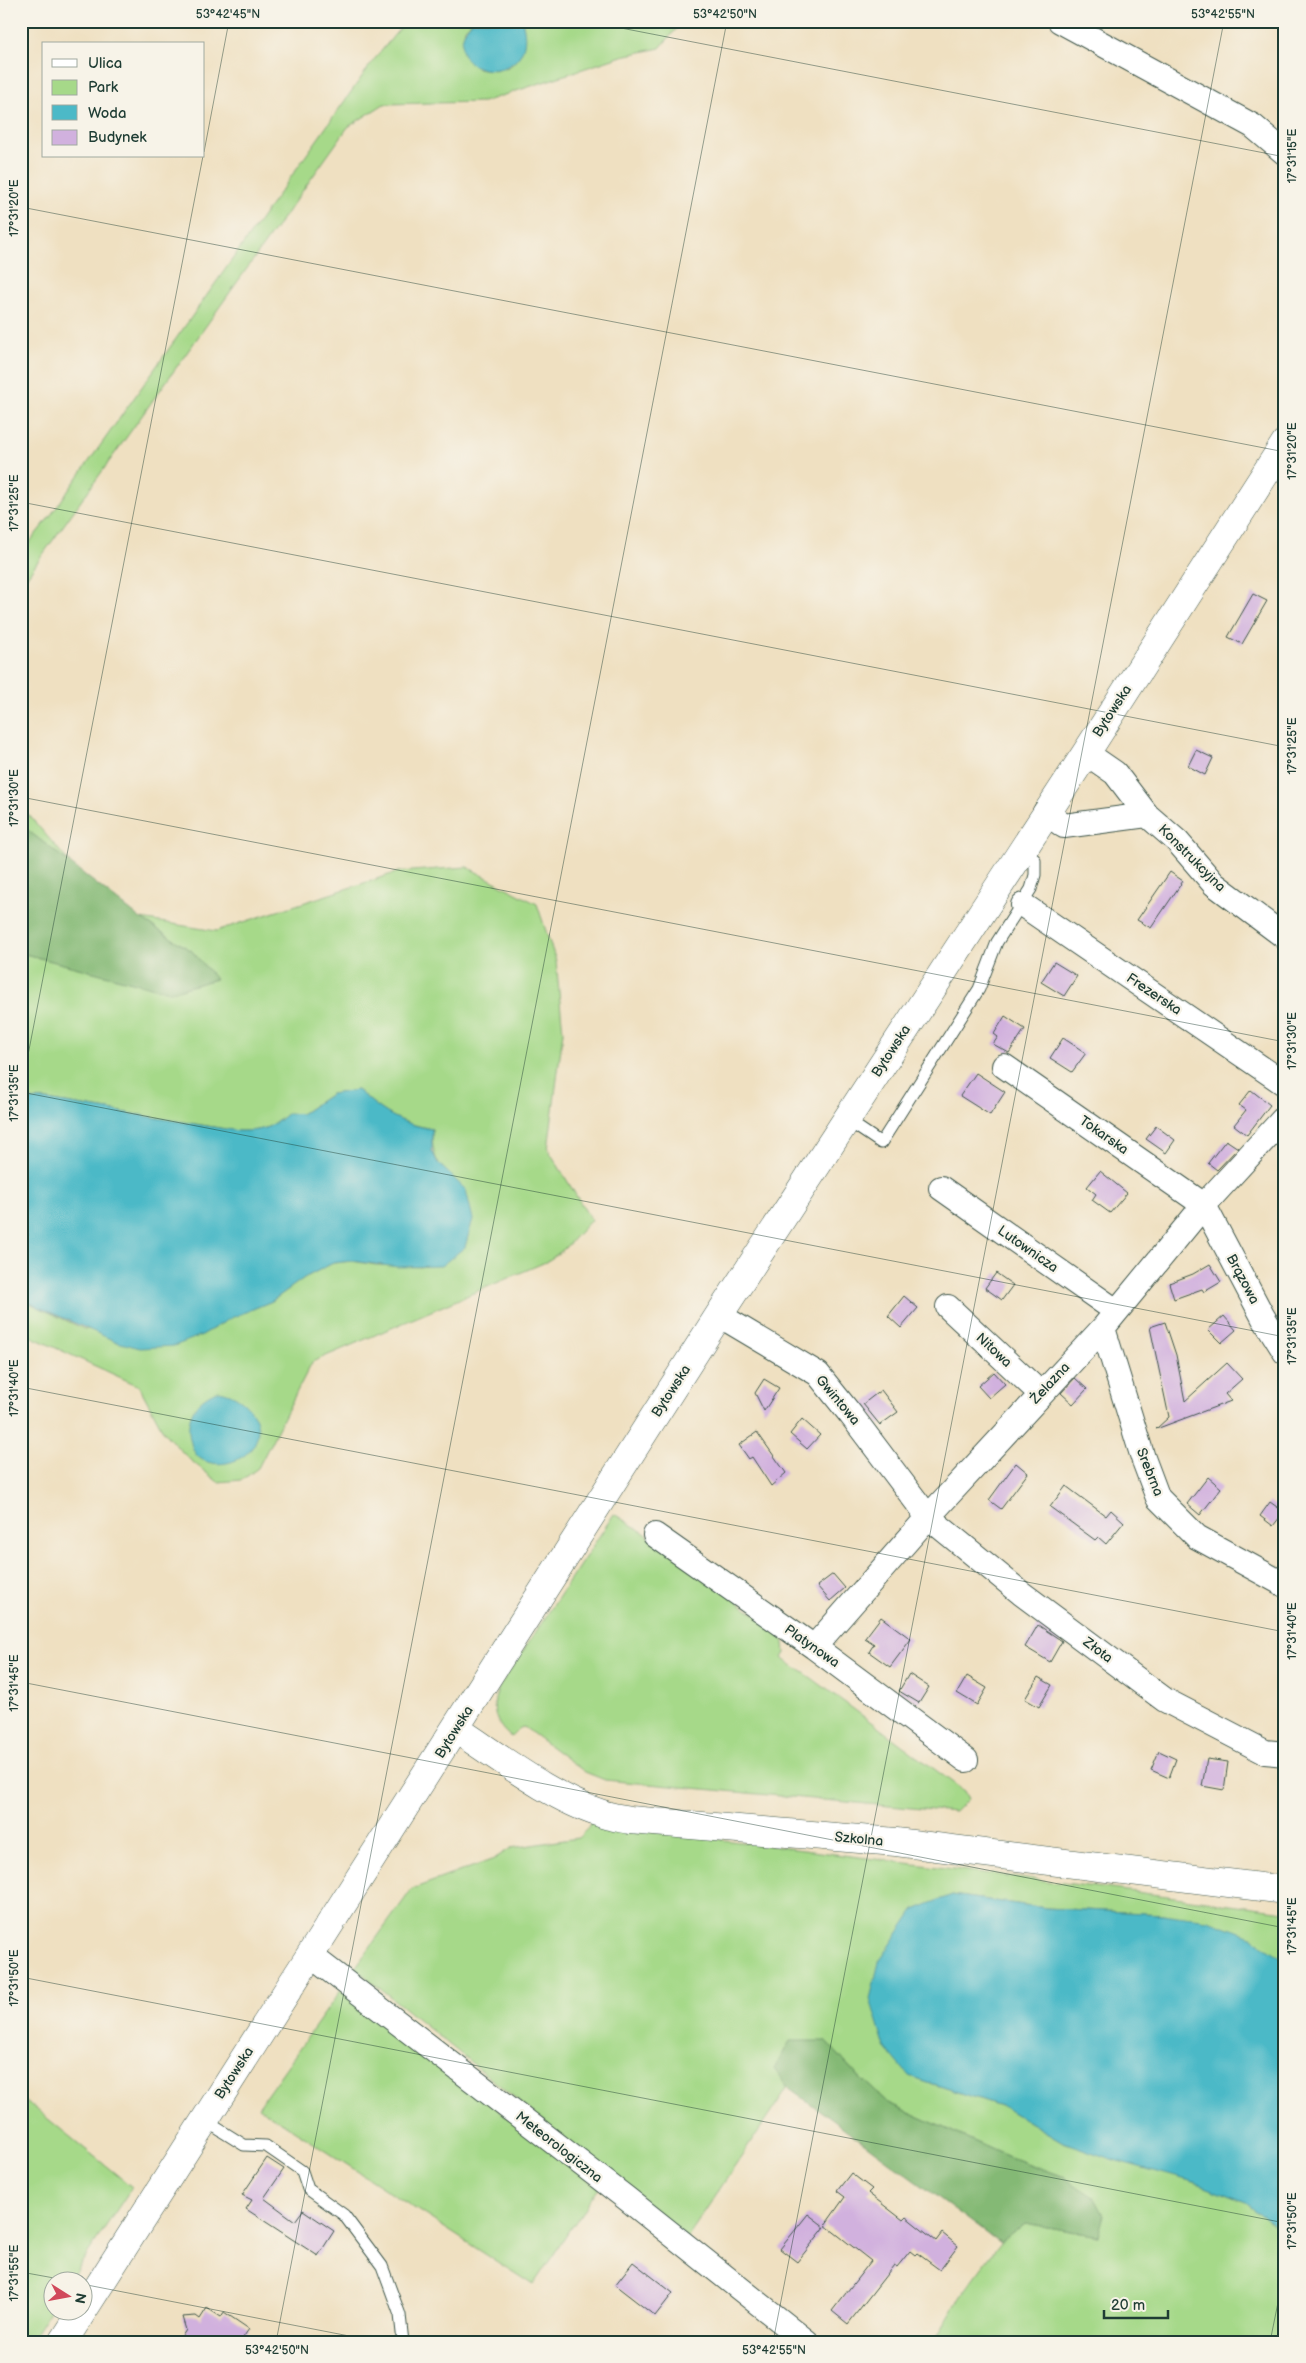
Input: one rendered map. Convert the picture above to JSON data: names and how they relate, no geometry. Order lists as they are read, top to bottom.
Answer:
{
  "streets": {
    "main road": ["Bytowska", "Szkolna"],
    "street": [
      "Konstrukcyjna",
      "Frezerska",
      "Tokarska",
      "Lutownicza",
      "Brązowa",
      "Nitowa",
      "Żelazna",
      "Gwintowa",
      "Srebrna",
      "Platynowa",
      "Złota",
      "Meteorologiczna"
    ]
  },
  "crossings": [
    ["Bytowska", "Konstrukcyjna"],
    ["Bytowska", "Gwintowa"],
    ["Bytowska", "Szkolna"],
    ["Bytowska", "Meteorologiczna"],
    ["Tokarska", "Brązowa"],
    ["Tokarska", "Żelazna"],
    ["Lutownicza", "Żelazna"],
    ["Lutownicza", "Srebrna"],
    ["Brązowa", "Żelazna"],
    ["Nitowa", "Żelazna"],
    ["Żelazna", "Gwintowa"],
    ["Żelazna", "Srebrna"],
    ["Żelazna", "Platynowa"],
    ["Żelazna", "Złota"],
    ["Gwintowa", "Złota"]
  ],
  "legend": [
    "Ulica",
    "Park",
    "Woda",
    "Budynek"
  ],
  "scale_bar": "20 m",
  "north": "right",
  "coordinates": [
    "53°42'45\"N",
    "53°42'50\"N",
    "53°42'55\"N",
    "17°31'15\"E",
    "17°31'20\"E",
    "17°31'25\"E",
    "17°31'30\"E",
    "17°31'35\"E",
    "17°31'40\"E",
    "17°31'45\"E",
    "17°31'50\"E",
    "17°31'55\"E"
  ]
}
